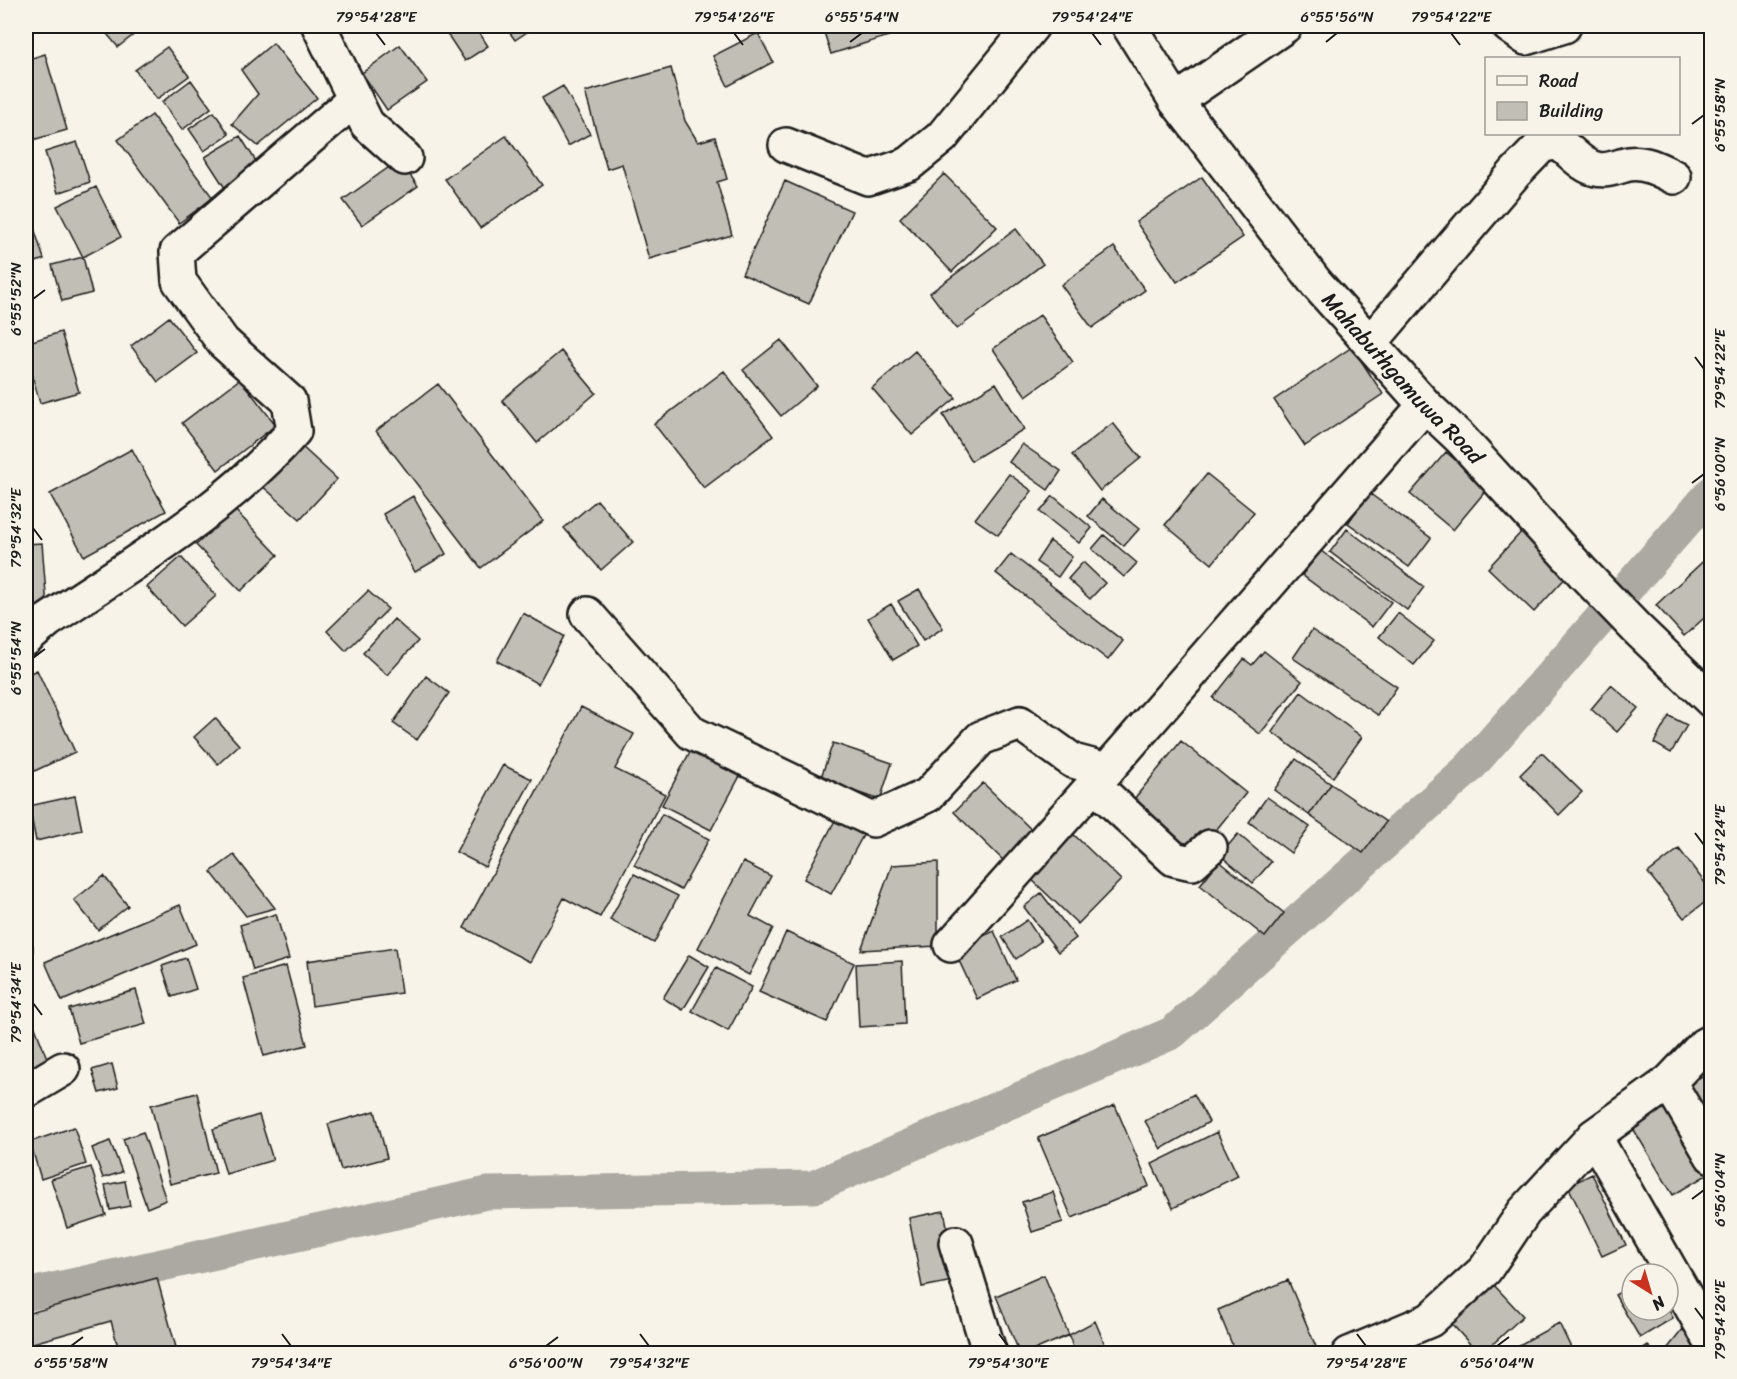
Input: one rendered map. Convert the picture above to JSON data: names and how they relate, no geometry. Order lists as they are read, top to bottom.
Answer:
{
  "streets": {
    "street": ["Mahabuthgamuwa Road"]
  },
  "legend": ["Road", "Building"],
  "north": "bottom right",
  "coordinates": [
    "79°54'28\"E",
    "79°54'26\"E",
    "6°55'54\"N",
    "79°54'24\"E",
    "6°55'56\"N",
    "79°54'22\"E",
    "6°55'58\"N",
    "6°55'52\"N",
    "6°56'00\"N",
    "79°54'32\"E",
    "79°54'34\"E",
    "6°56'04\"N",
    "79°54'30\"E"
  ]
}
